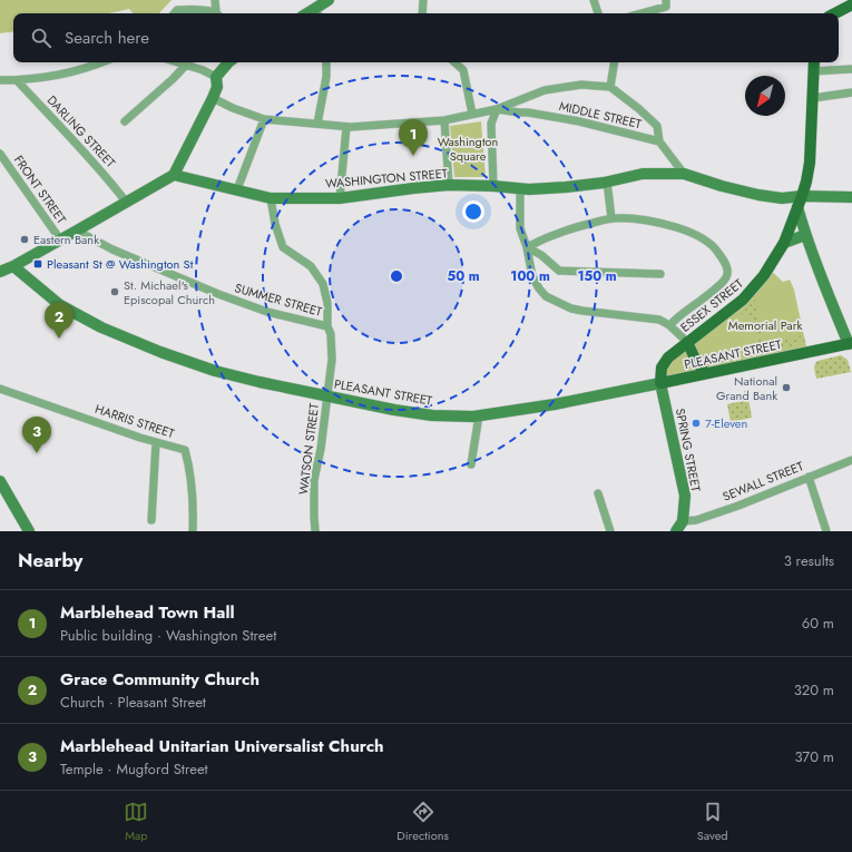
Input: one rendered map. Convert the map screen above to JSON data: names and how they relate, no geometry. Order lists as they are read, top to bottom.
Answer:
{
  "streets": {
    "main road": [
      "WASHINGTON STREET",
      "ESSEX STREET",
      "PLEASANT STREET",
      "SPRING STREET"
    ],
    "street": [
      "MIDDLE STREET",
      "DARLING STREET",
      "FRONT STREET",
      "SUMMER STREET",
      "HARRIS STREET",
      "WATSON STREET",
      "SEWALL STREET"
    ]
  },
  "crossings": [
    ["WASHINGTON STREET", "ESSEX STREET"],
    ["WASHINGTON STREET", "WATSON STREET"],
    ["SUMMER STREET", "WATSON STREET"],
    ["ESSEX STREET", "PLEASANT STREET"],
    ["ESSEX STREET", "SPRING STREET"],
    ["PLEASANT STREET", "WATSON STREET"],
    ["PLEASANT STREET", "SPRING STREET"],
    ["SPRING STREET", "SEWALL STREET"]
  ],
  "parks": ["Washington Square", "Memorial Park"],
  "places": {
    "other": [
      "Eastern Bank",
      "St. Michael's Episcopal Church",
      "National Grand Bank",
      "7-Eleven"
    ],
    "transit": ["Pleasant St @ Washington St"]
  },
  "north": "bottom left",
  "page": {
    "search": "Search here",
    "pins": ["1", "2", "3"],
    "heading": ["Nearby", "3 results"],
    "list": [
      {
        "mark": "1",
        "name": "Marblehead Town Hall",
        "note": "Public building · Washington Street",
        "value": "60 m"
      },
      {
        "mark": "2",
        "name": "Grace Community Church",
        "note": "Church · Pleasant Street",
        "value": "320 m"
      },
      {
        "mark": "3",
        "name": "Marblehead Unitarian Universalist Church",
        "note": "Temple · Mugford Street",
        "value": "370 m"
      }
    ],
    "nav": ["Map", "Directions", "Saved"]
  },
  "rings": ["50 m", "100 m", "150 m"]
}
